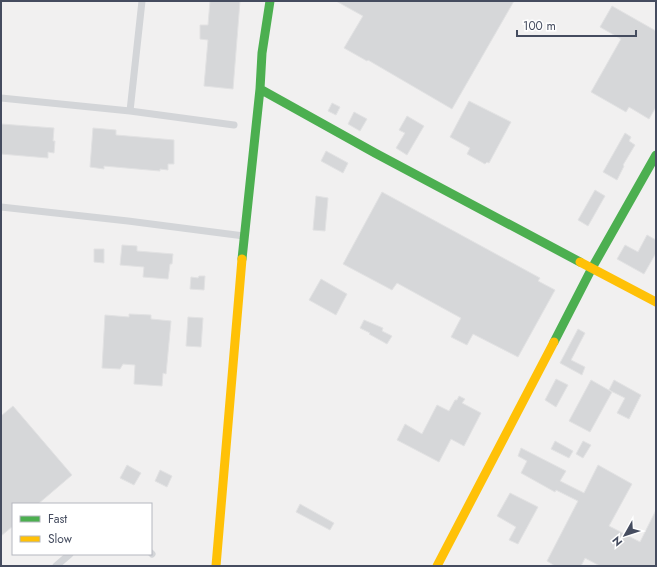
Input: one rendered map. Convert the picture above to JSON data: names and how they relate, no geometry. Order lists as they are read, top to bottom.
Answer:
{
  "legend": ["Fast", "Slow"],
  "scale_bar": "100 m",
  "north": "bottom left"
}
